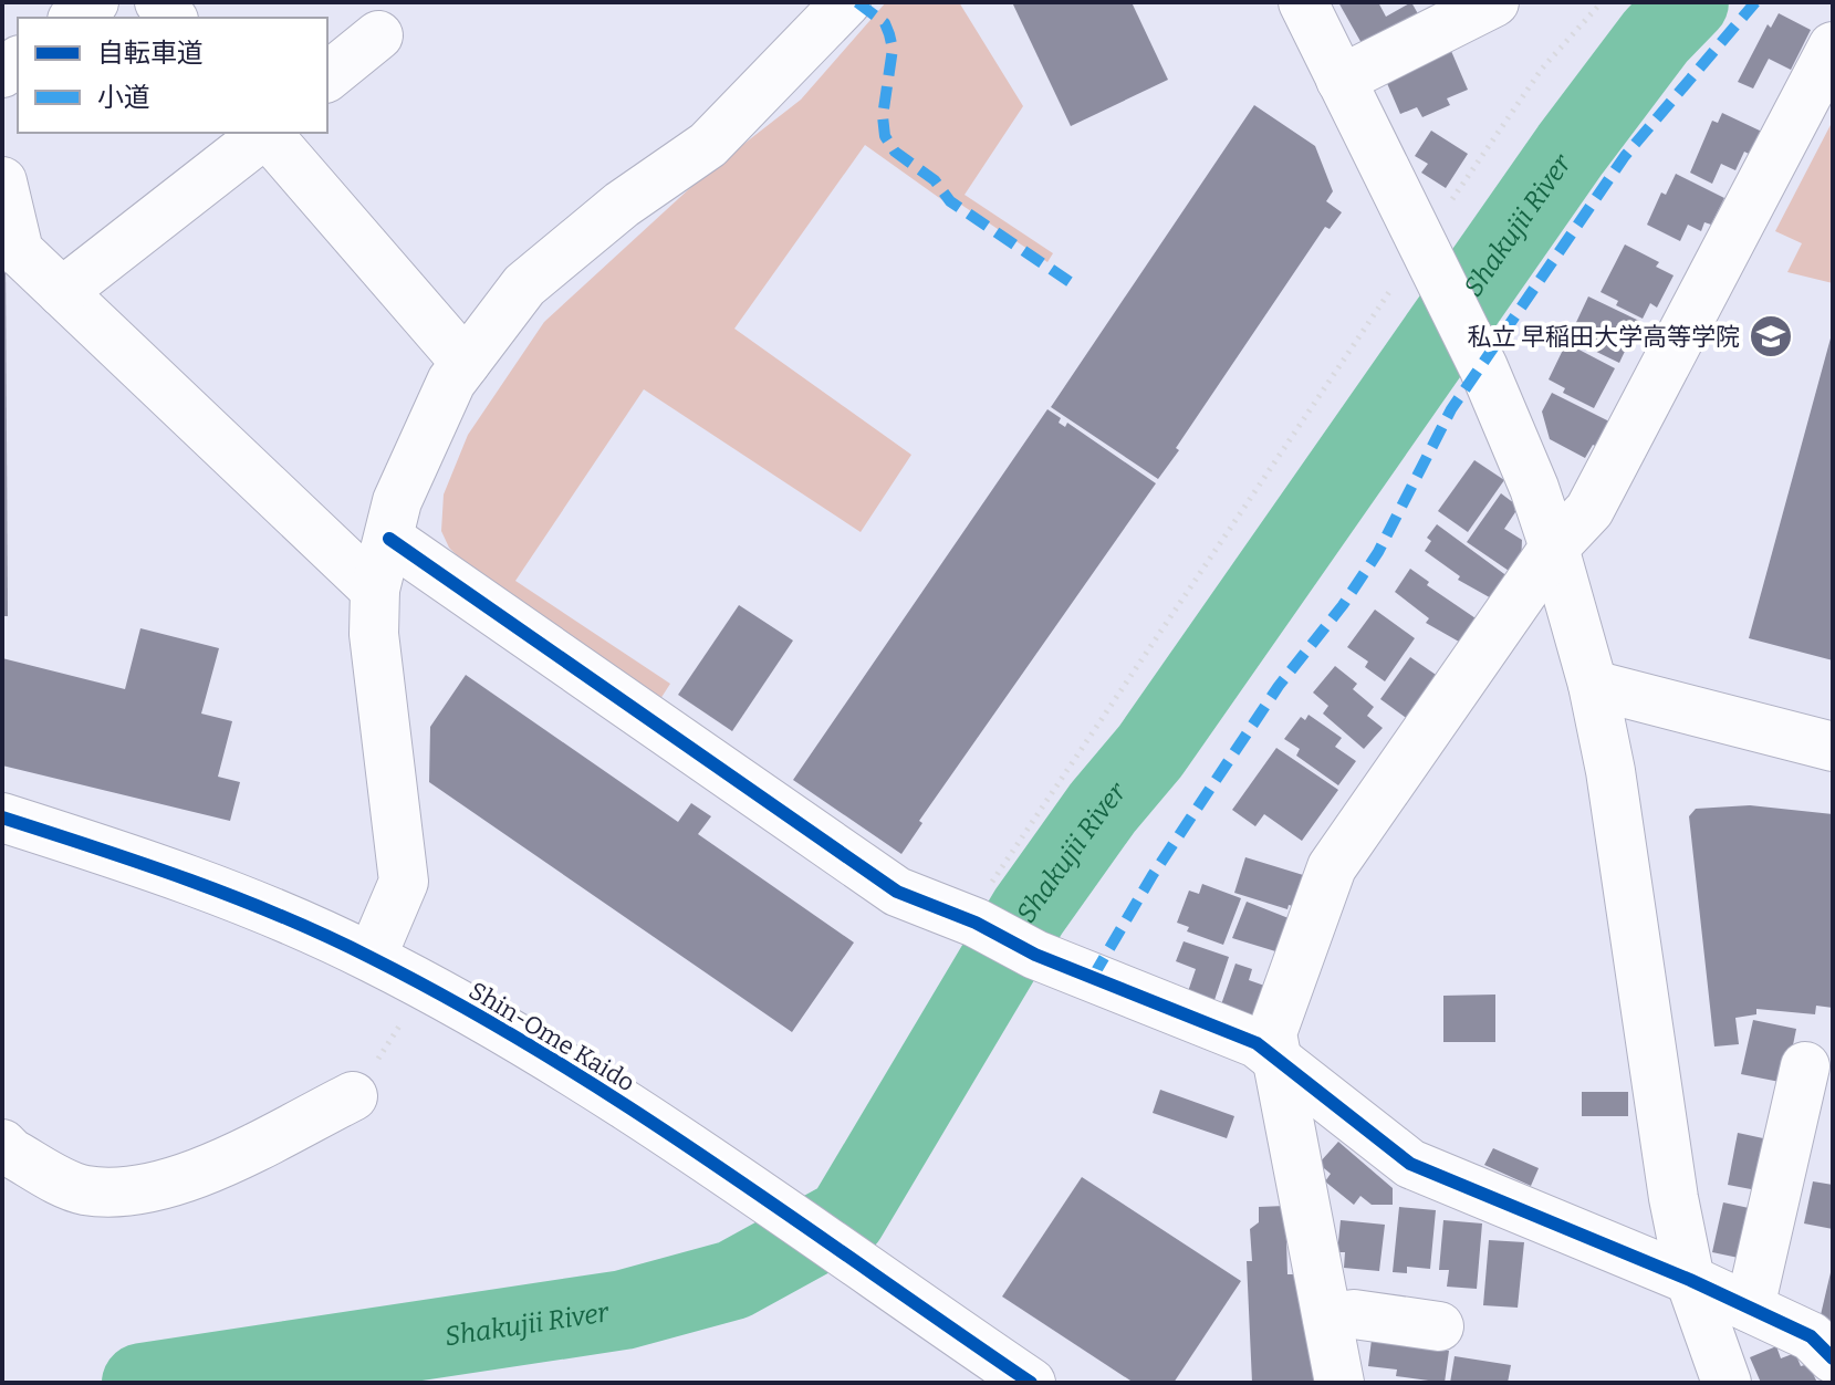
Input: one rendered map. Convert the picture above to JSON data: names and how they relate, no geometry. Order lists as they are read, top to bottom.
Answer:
{
  "streets": {
    "street": ["Shin-Ome Kaido"]
  },
  "water": ["Shakujii River"],
  "places": {
    "school or university": ["私立 早稲田大学高等学院"]
  },
  "legend": ["自転車道", "小道"]
}
